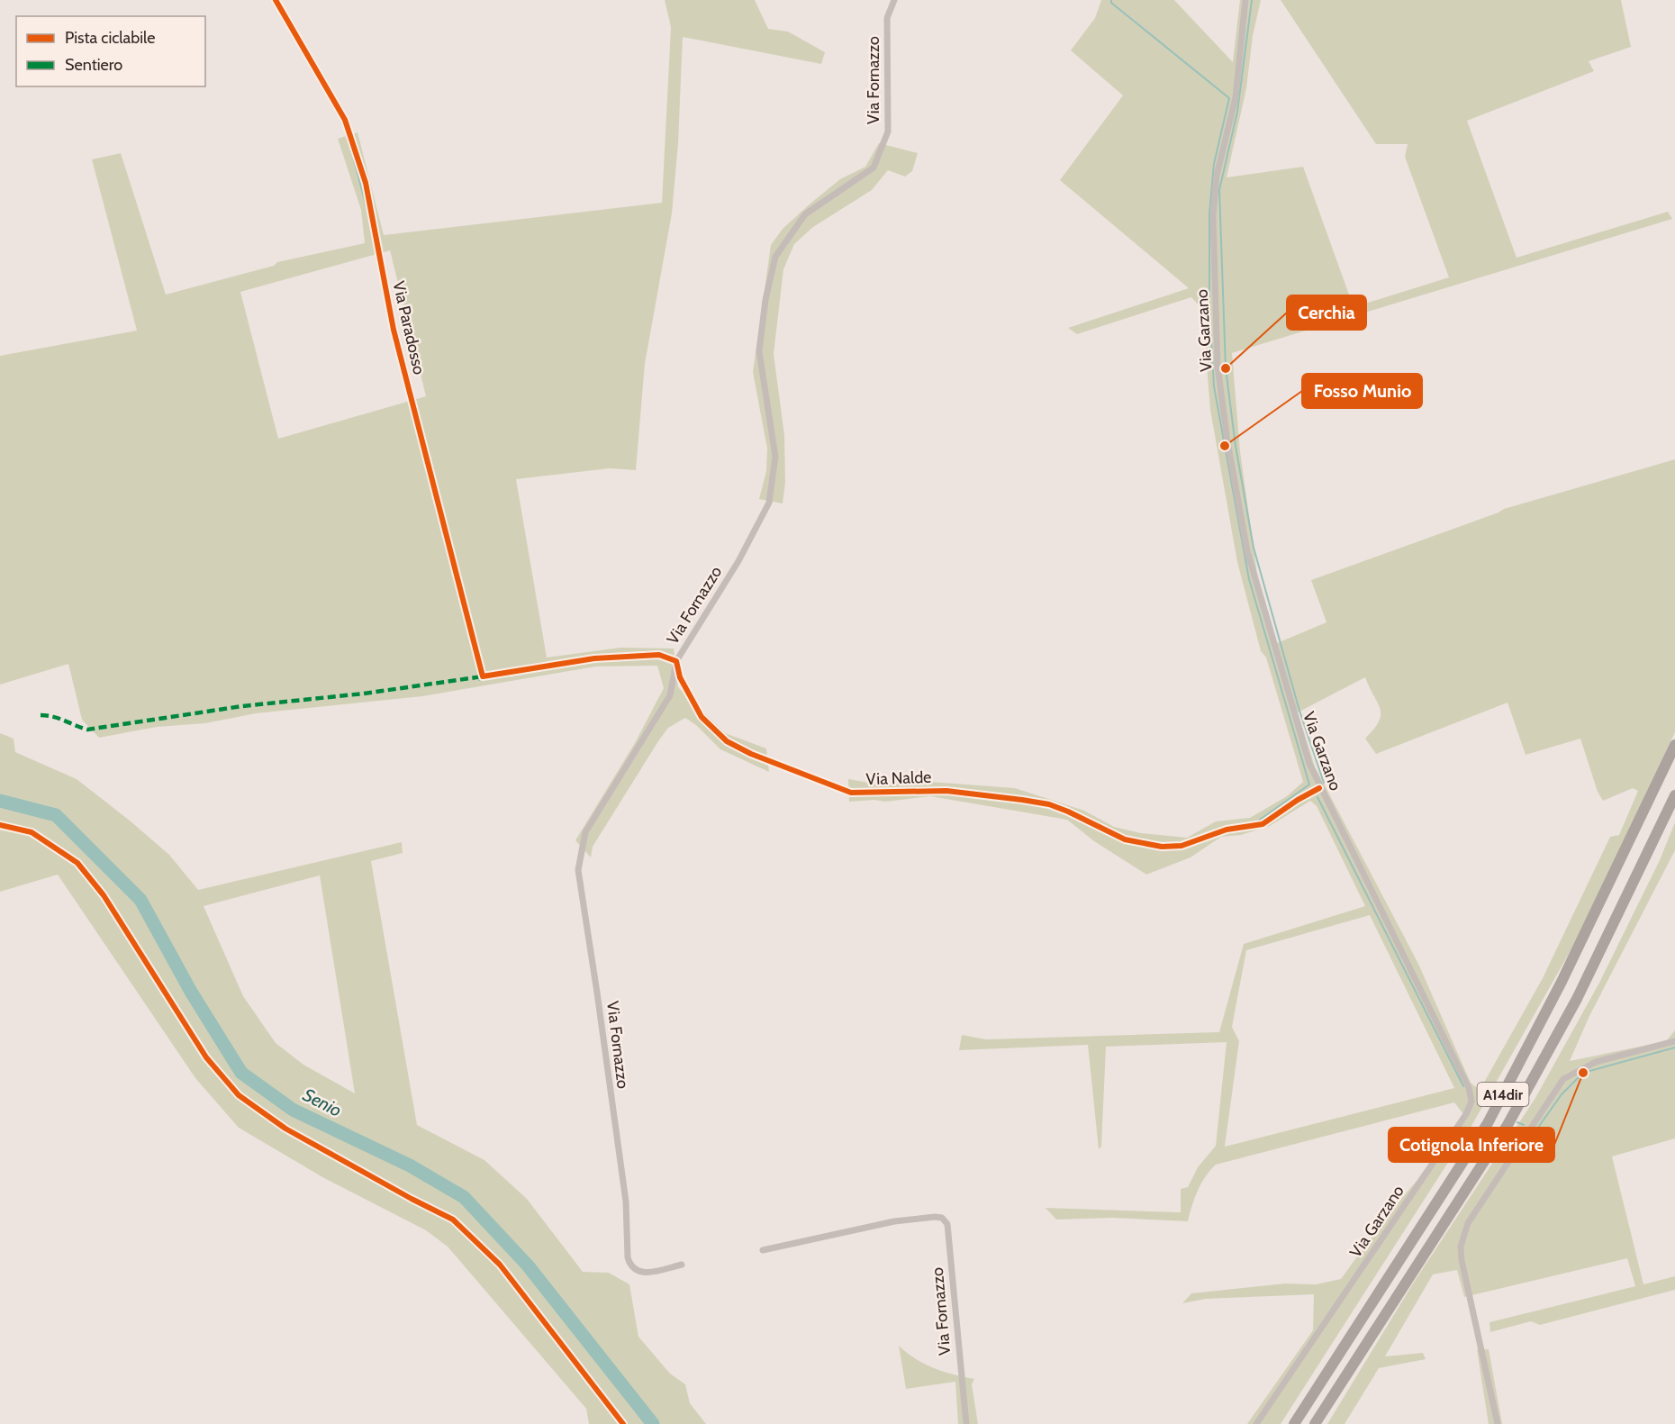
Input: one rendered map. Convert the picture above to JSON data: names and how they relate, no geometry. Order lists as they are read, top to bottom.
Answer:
{
  "streets": {
    "highway": ["A14dir"],
    "street": [
      "Via Fornazzo",
      "Via Paradosso",
      "Via Garzano",
      "Via Nalde"
    ]
  },
  "crossings": [
    ["Via Fornazzo", "Via Paradosso"],
    ["Via Fornazzo", "Via Nalde"],
    ["Via Paradosso", "Via Nalde"],
    ["Via Garzano", "Via Nalde"]
  ],
  "water": ["Senio"],
  "places": ["Cerchia", "Fosso Munio", "Cotignola Inferiore"],
  "legend": ["Pista ciclabile", "Sentiero"]
}
